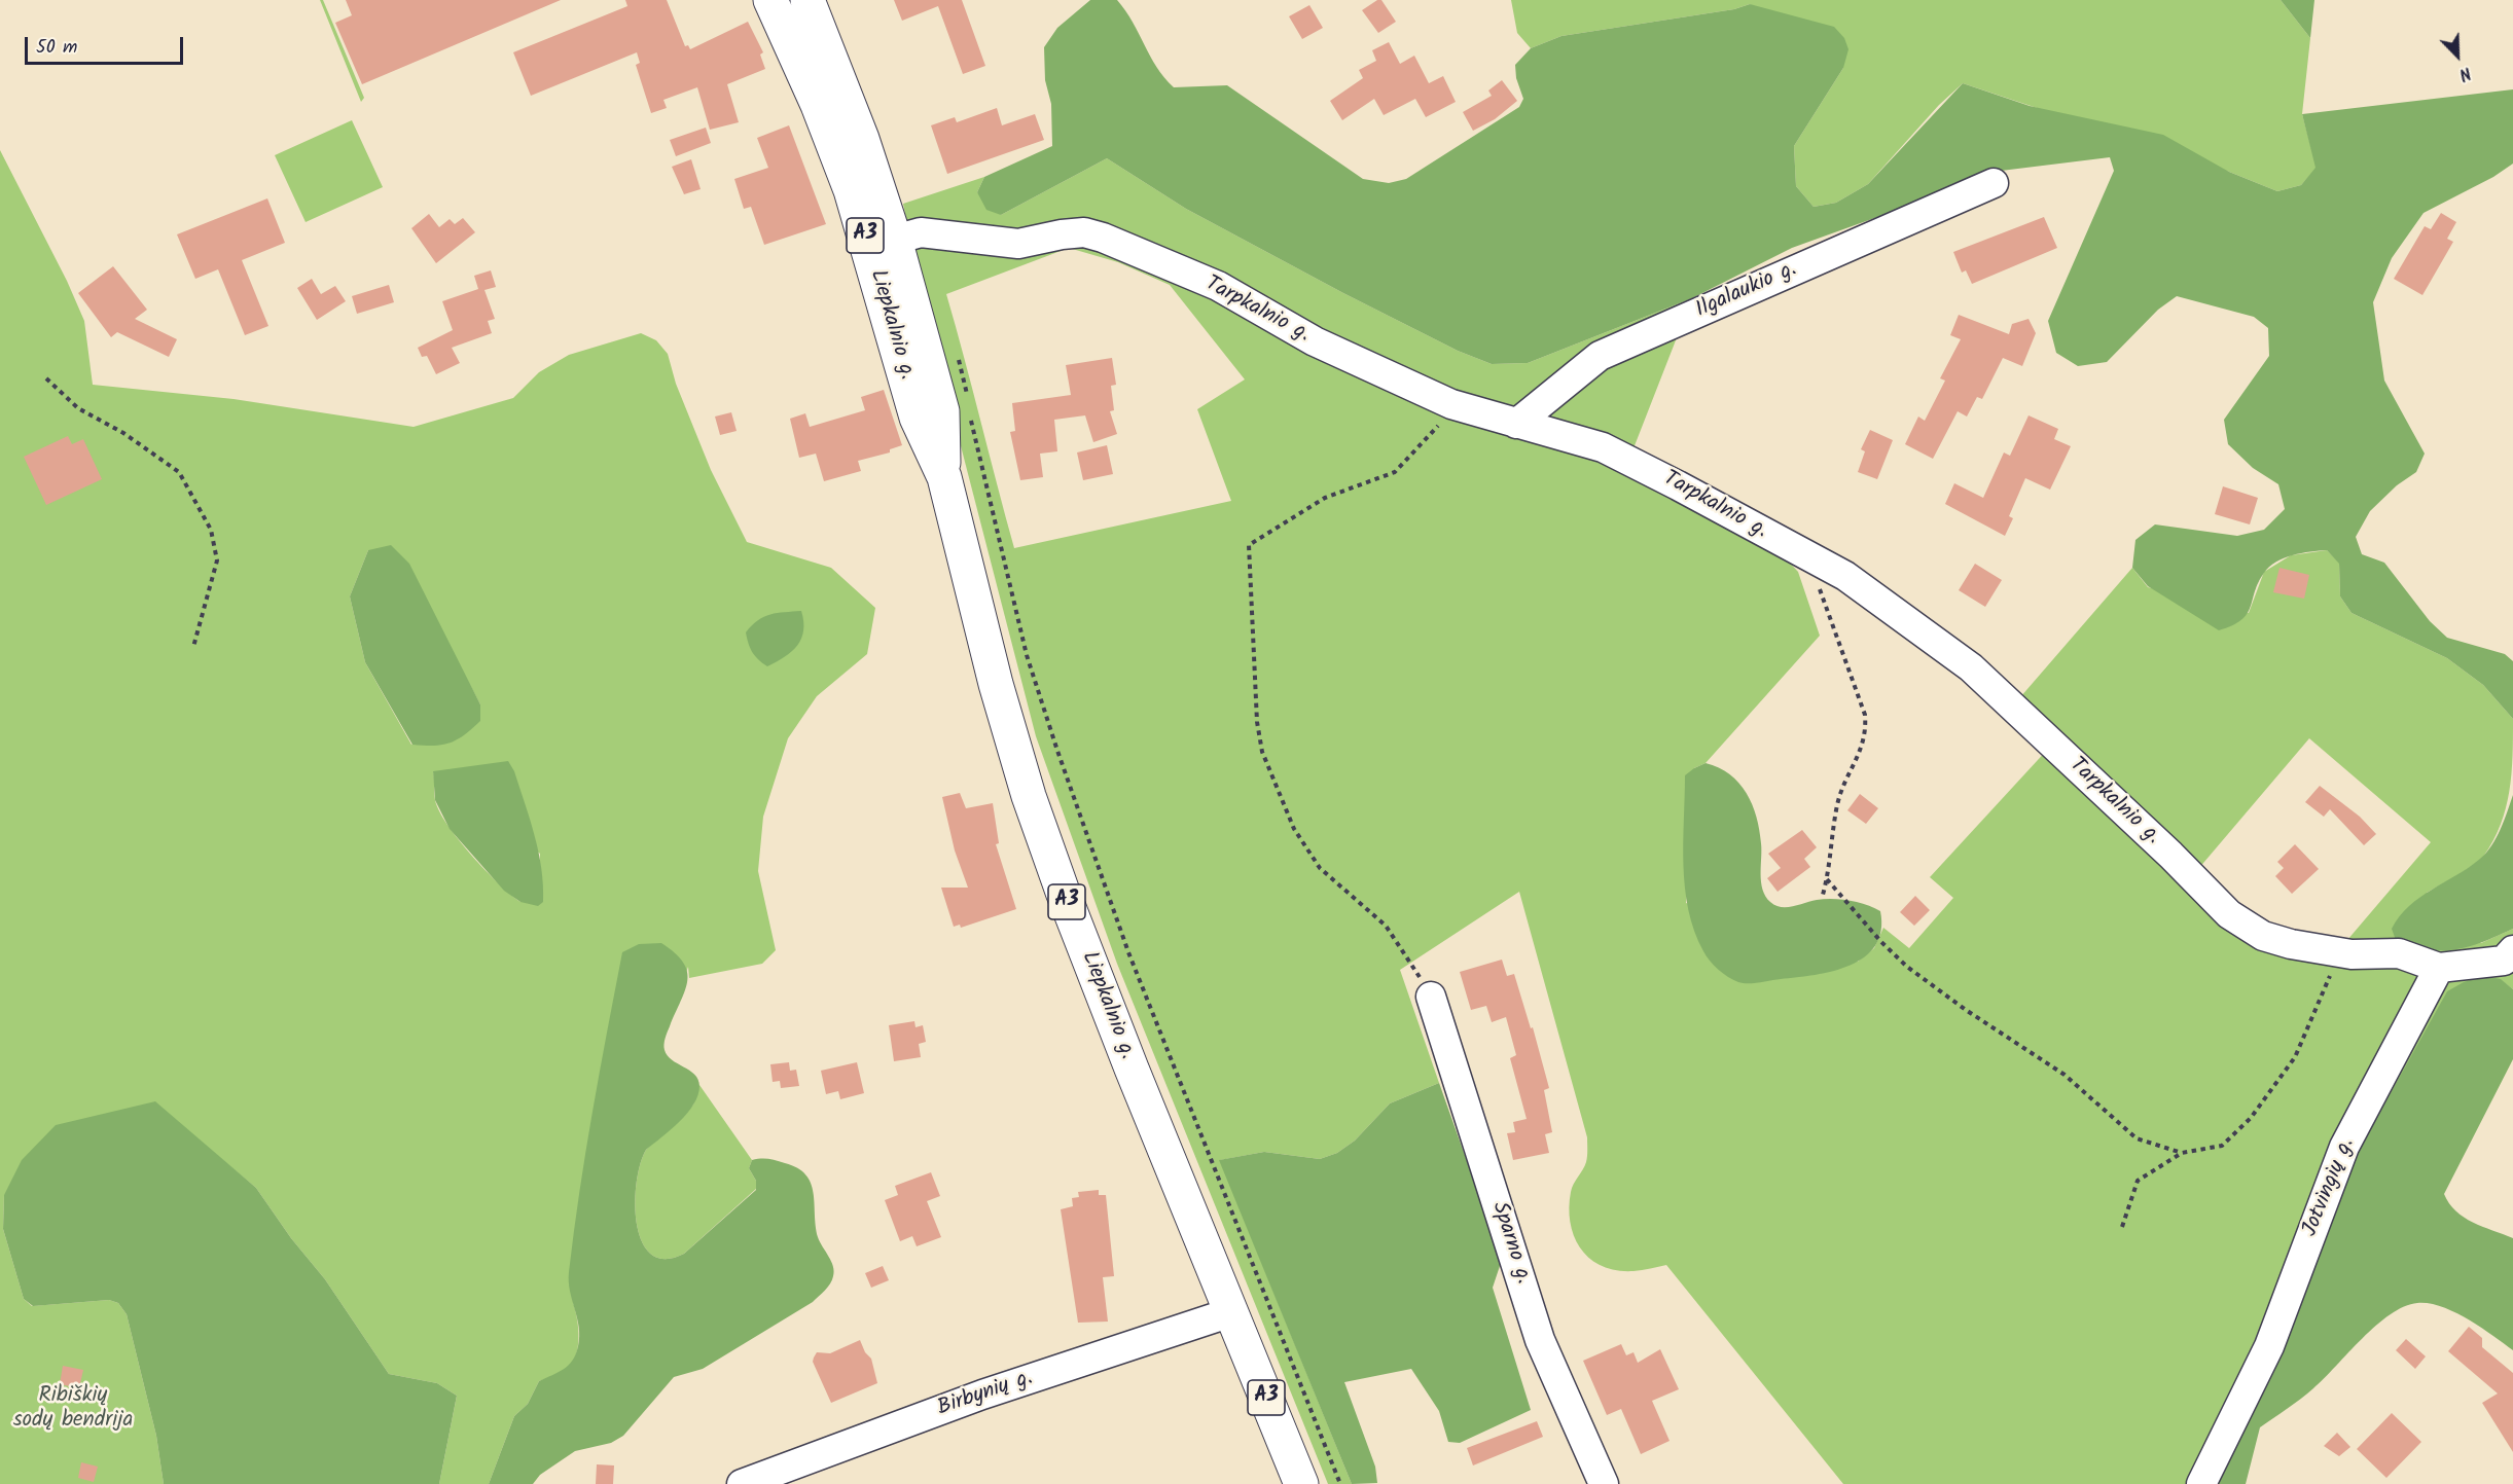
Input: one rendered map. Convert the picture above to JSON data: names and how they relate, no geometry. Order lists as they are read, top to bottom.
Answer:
{
  "streets": {
    "main road": ["A3", "Liepkalnio g."],
    "street": [
      "Ilgalaukio g.",
      "Tarpkalnio g.",
      "Jotvingių g.",
      "Sparno g.",
      "Birbynių g."
    ]
  },
  "crossings": [
    ["Ilgalaukio g.", "Tarpkalnio g."],
    ["Tarpkalnio g.", "Liepkalnio g."],
    ["Tarpkalnio g.", "Jotvingių g."],
    ["Liepkalnio g.", "Birbynių g."]
  ],
  "parks": ["Ribiškių sodų bendrija"],
  "scale_bar": "50 m",
  "north": "bottom right"
}
